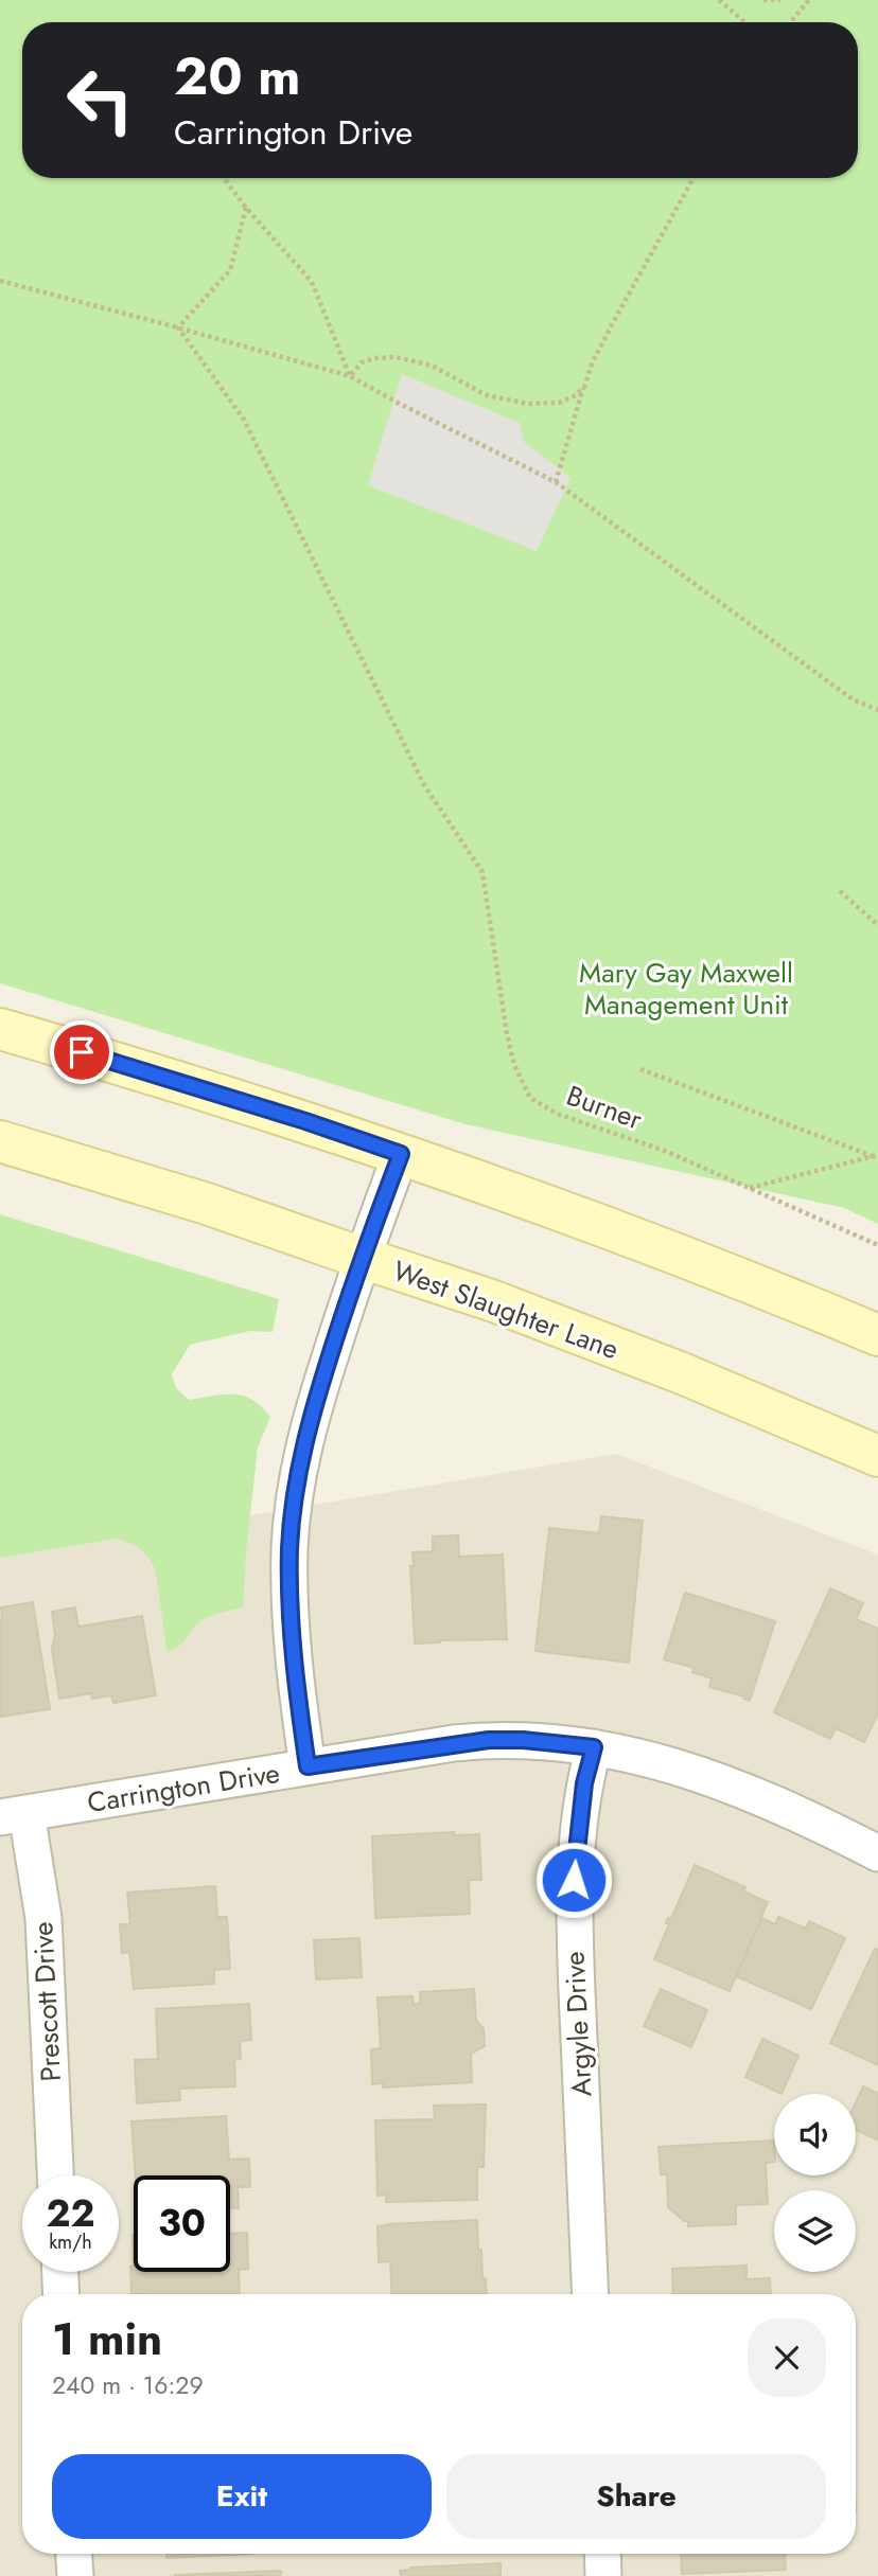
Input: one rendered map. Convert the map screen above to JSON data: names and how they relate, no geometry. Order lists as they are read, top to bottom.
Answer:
{
  "streets": {
    "main road": ["West Slaughter Lane"],
    "street": ["Carrington Drive", "Prescott Drive", "Argyle Drive"],
    "path": ["Burner"]
  },
  "crossings": [
    ["Carrington Drive", "Prescott Drive"],
    ["Carrington Drive", "Argyle Drive"]
  ],
  "parks": ["Mary Gay Maxwell Management Unit"],
  "page": {
    "turn": ["20 m", "Carrington Drive"],
    "speed": "22 km/h",
    "limit": "30",
    "heading": ["1 min", "240 m · 16:29"],
    "buttons": ["Exit", "Share"]
  }
}
